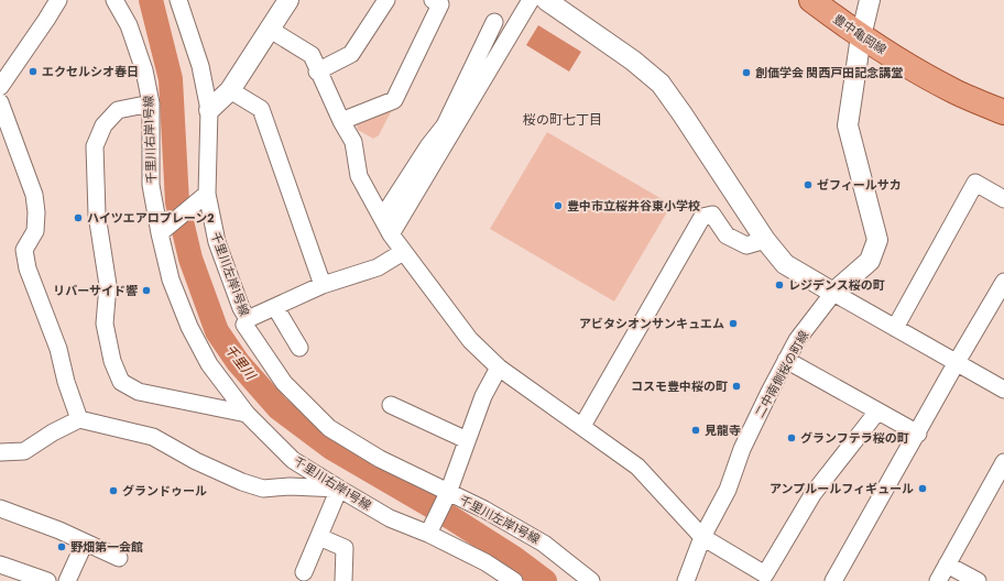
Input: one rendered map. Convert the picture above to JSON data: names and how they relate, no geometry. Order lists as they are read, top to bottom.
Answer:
{
  "streets": {
    "main road": ["豊中亀岡線"],
    "street": ["千里川右岸1号線", "千里川左岸1号線", "二中南側桜の町線"]
  },
  "districts": ["桜の町七丁目"],
  "water": ["千里川"],
  "places": [
    "エクセルシオ春日",
    "創価学会 関西戸田記念講堂",
    "ゼフィールサカ",
    "豊中市立桜井谷東小学校",
    "ハイツエアロプレーン2",
    "レジデンス桜の町",
    "リバーサイド響",
    "アビタシオンサンキュエム",
    "コスモ豊中桜の町",
    "見龍寺",
    "グランフテラ桜の町",
    "アンプルールフィギュール",
    "グランドゥール",
    "野畑第一会館"
  ]
}
